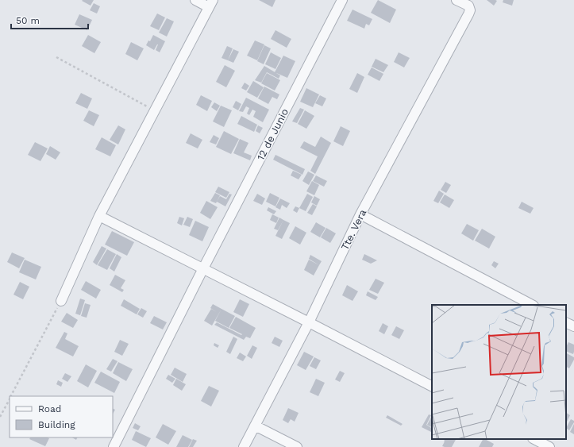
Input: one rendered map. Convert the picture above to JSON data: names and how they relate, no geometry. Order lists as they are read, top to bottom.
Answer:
{
  "streets": {
    "street": ["12 de Junio", "Tte. Vera"]
  },
  "legend": ["Road", "Building"],
  "scale_bar": "50 m"
}
